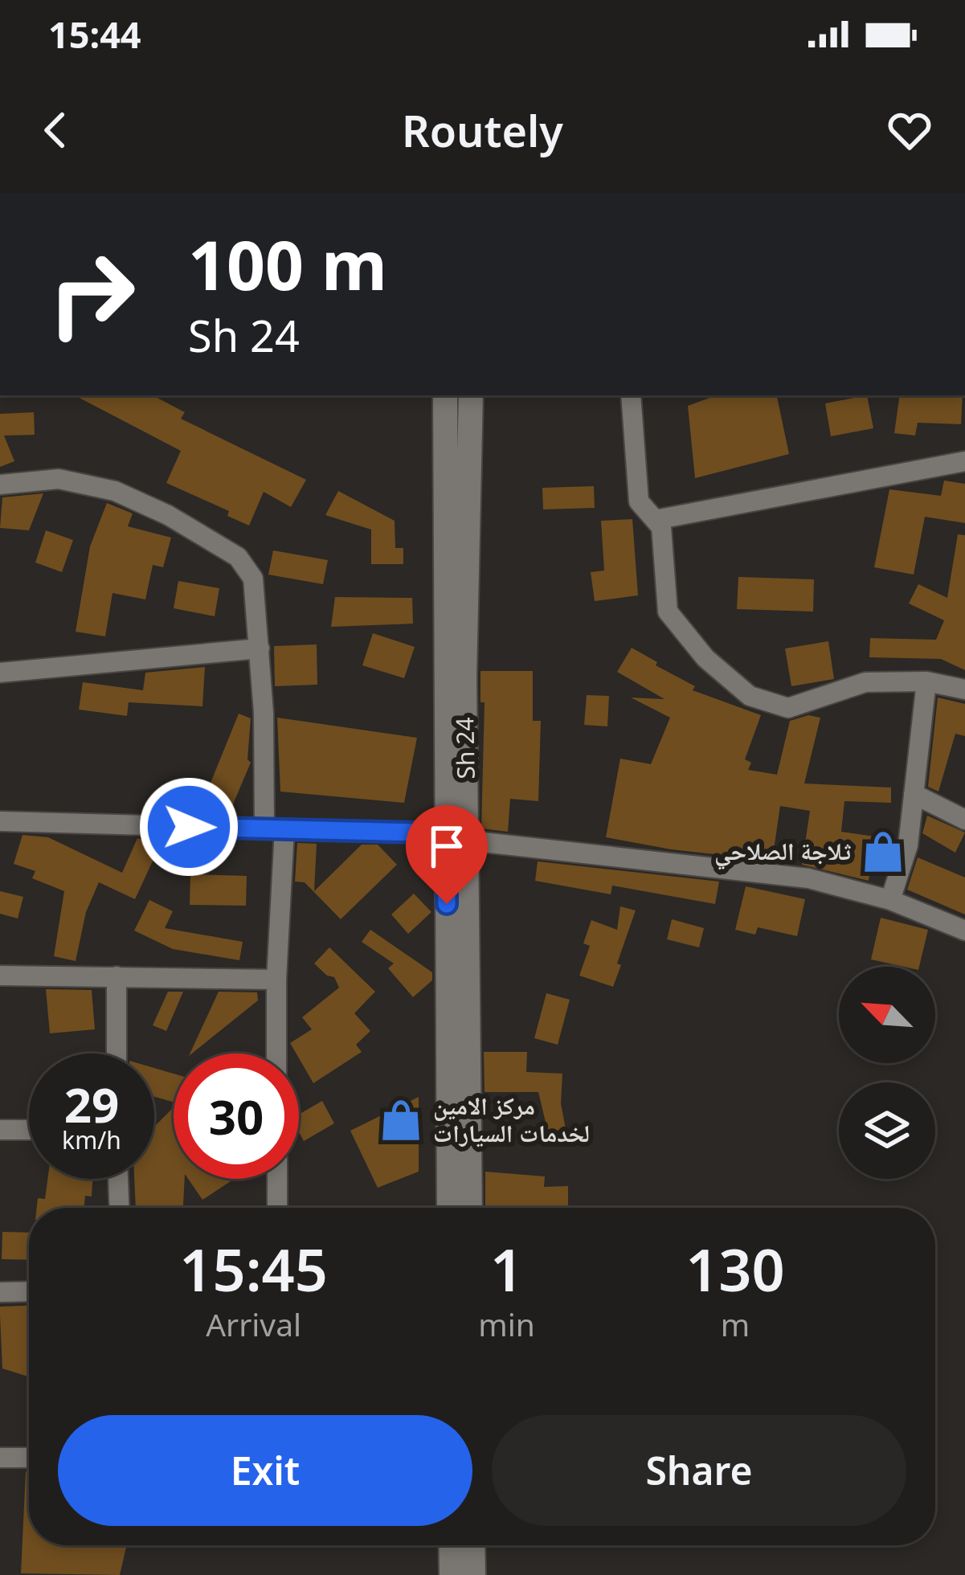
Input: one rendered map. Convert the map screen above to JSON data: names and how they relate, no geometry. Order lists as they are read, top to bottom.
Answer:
{
  "streets": {
    "street": ["Sh 24"]
  },
  "places": {
    "shop": ["ثلاجة الصلاحي", "مركز الامين لخدمات السيارات"]
  },
  "north": "top left",
  "page": {
    "status": "15:44",
    "header": "Routely",
    "turn": ["100 m", "Sh 24"],
    "speed": "29 km/h",
    "limit": "30",
    "eta": [
      "15:45",
      "Arrival",
      "1",
      "min",
      "130",
      "m"
    ],
    "buttons": ["Exit", "Share"]
  }
}
